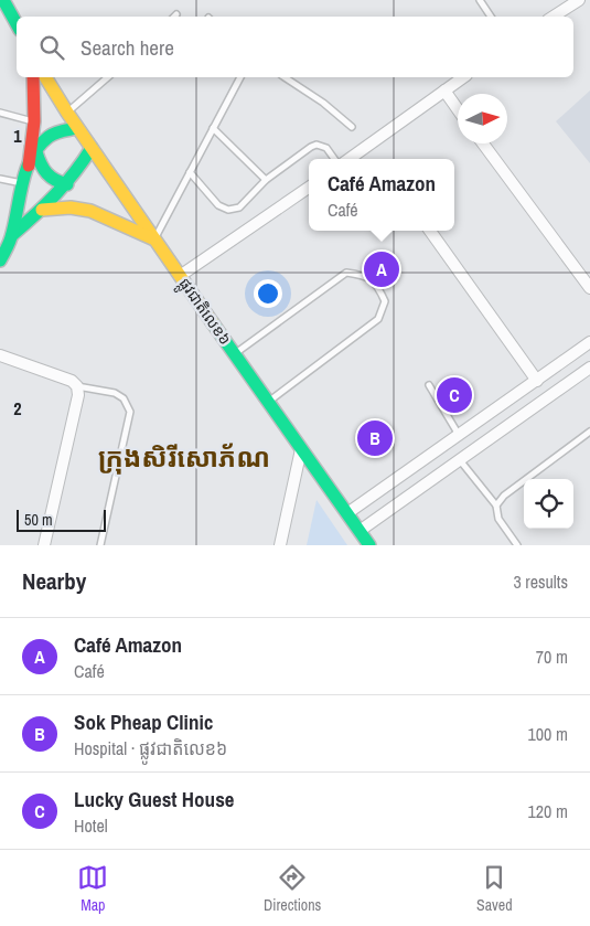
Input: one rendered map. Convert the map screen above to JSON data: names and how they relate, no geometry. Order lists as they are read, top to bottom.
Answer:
{
  "streets": {
    "main road": ["ផ្លូវជាតិលេខ៦"]
  },
  "districts": ["ក្រុងសិរីសោភ័ណ"],
  "scale_bar": "50 m",
  "north": "right",
  "page": {
    "search": "Search here",
    "popup": ["Café Amazon", "Café"],
    "pins": ["A", "C", "B"],
    "scale": "50 m",
    "heading": ["Nearby", "3 results"],
    "list": [
      {
        "mark": "A",
        "name": "Café Amazon",
        "note": "Café",
        "value": "70 m"
      },
      {
        "mark": "B",
        "name": "Sok Pheap Clinic",
        "note": "Hospital · ផ្លូវជាតិលេខ៦",
        "value": "100 m"
      },
      {
        "mark": "C",
        "name": "Lucky Guest House",
        "note": "Hotel",
        "value": "120 m"
      }
    ],
    "nav": ["Map", "Directions", "Saved"]
  },
  "grid": {
    "rows": ["1", "2"]
  }
}
